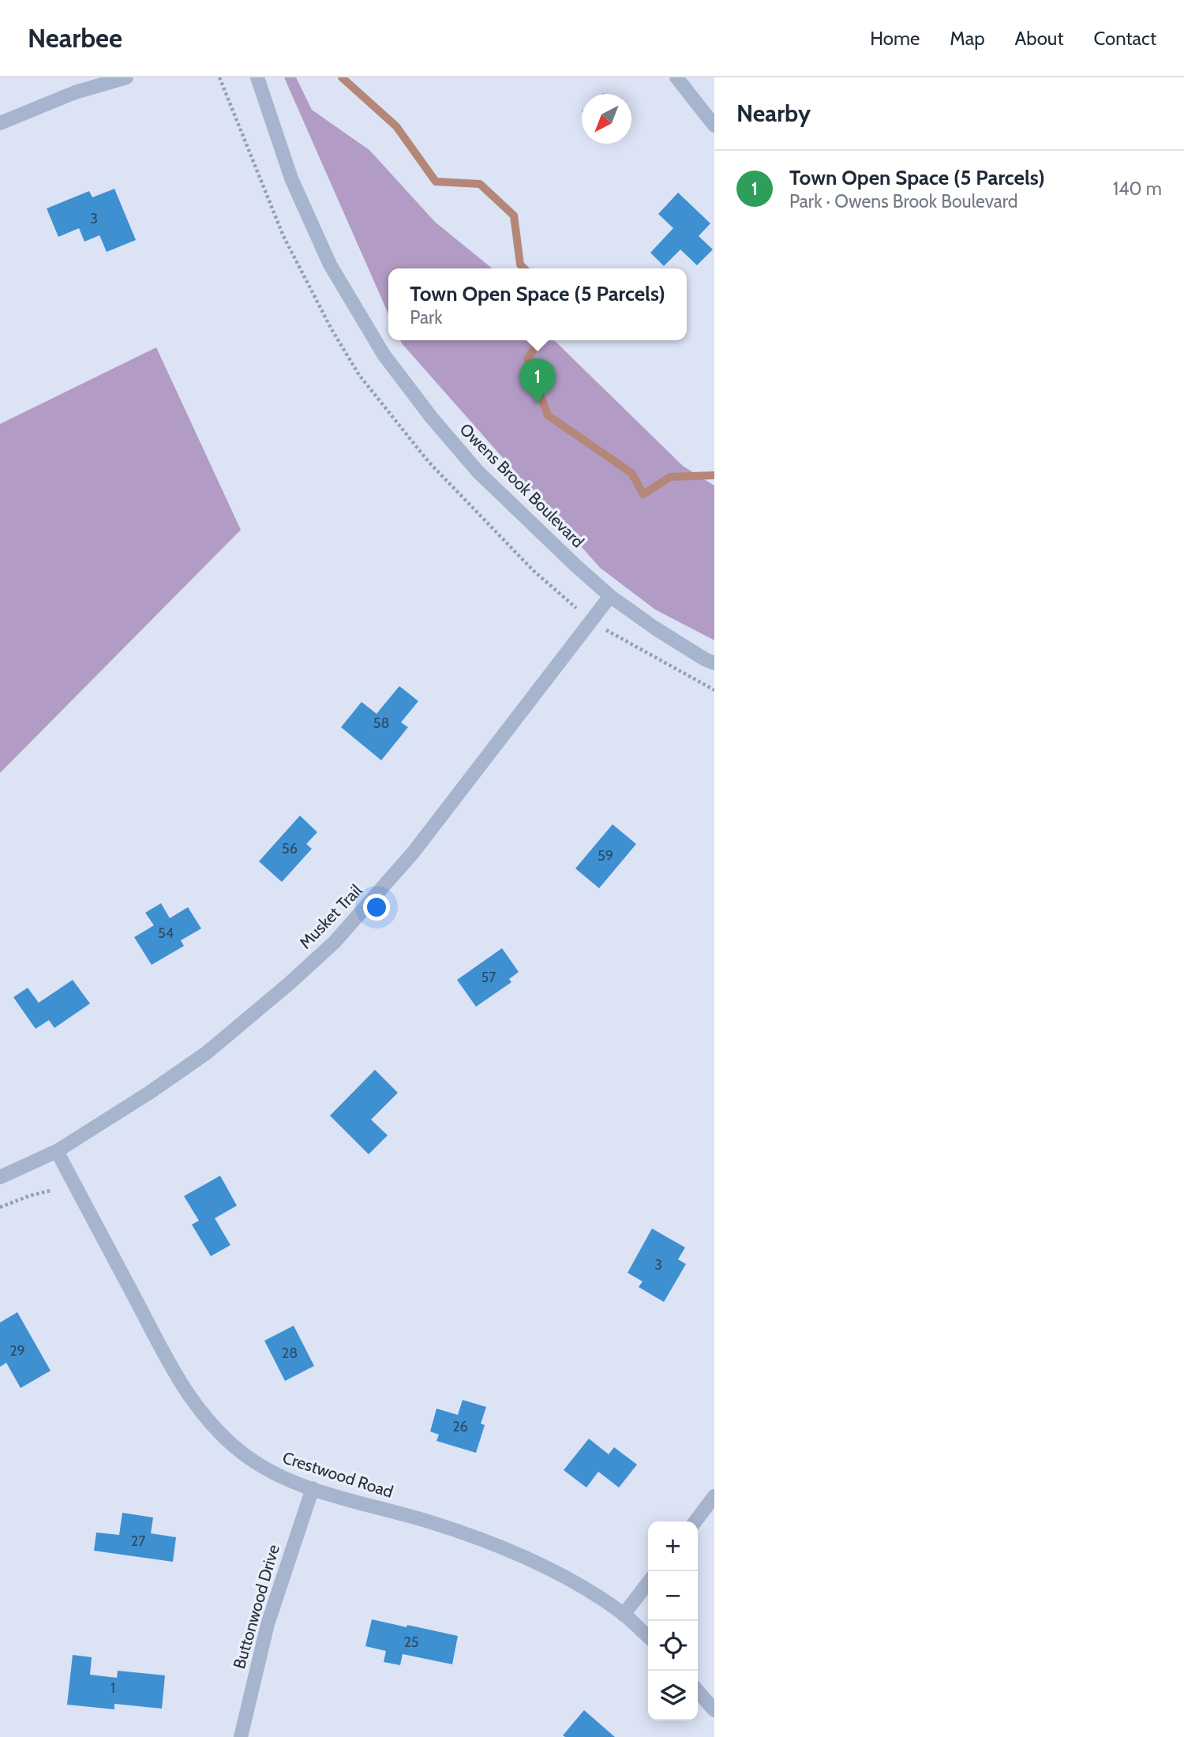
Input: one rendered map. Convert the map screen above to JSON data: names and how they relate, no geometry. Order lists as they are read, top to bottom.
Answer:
{
  "streets": {
    "street": [
      "Owens Brook Boulevard",
      "Musket Trail",
      "Crestwood Road",
      "Buttonwood Drive"
    ]
  },
  "crossings": [
    ["Owens Brook Boulevard", "Musket Trail"],
    ["Musket Trail", "Crestwood Road"],
    ["Crestwood Road", "Buttonwood Drive"]
  ],
  "house_numbers": [
    "3",
    "58",
    "56",
    "59",
    "54",
    "57",
    "3",
    "29",
    "28",
    "26",
    "27",
    "25",
    "1"
  ],
  "north": "bottom left",
  "page": {
    "header": "Nearbee",
    "nav": [
      "Home",
      "Map",
      "About",
      "Contact"
    ],
    "heading": "Nearby",
    "list": [
      {
        "mark": "1",
        "name": "Town Open Space (5 Parcels)",
        "note": "Park · Owens Brook Boulevard",
        "value": "140 m"
      }
    ],
    "popup": ["Town Open Space (5 Parcels)", "Park"],
    "pins": "1",
    "map_buttons": ["+", "−"]
  }
}
